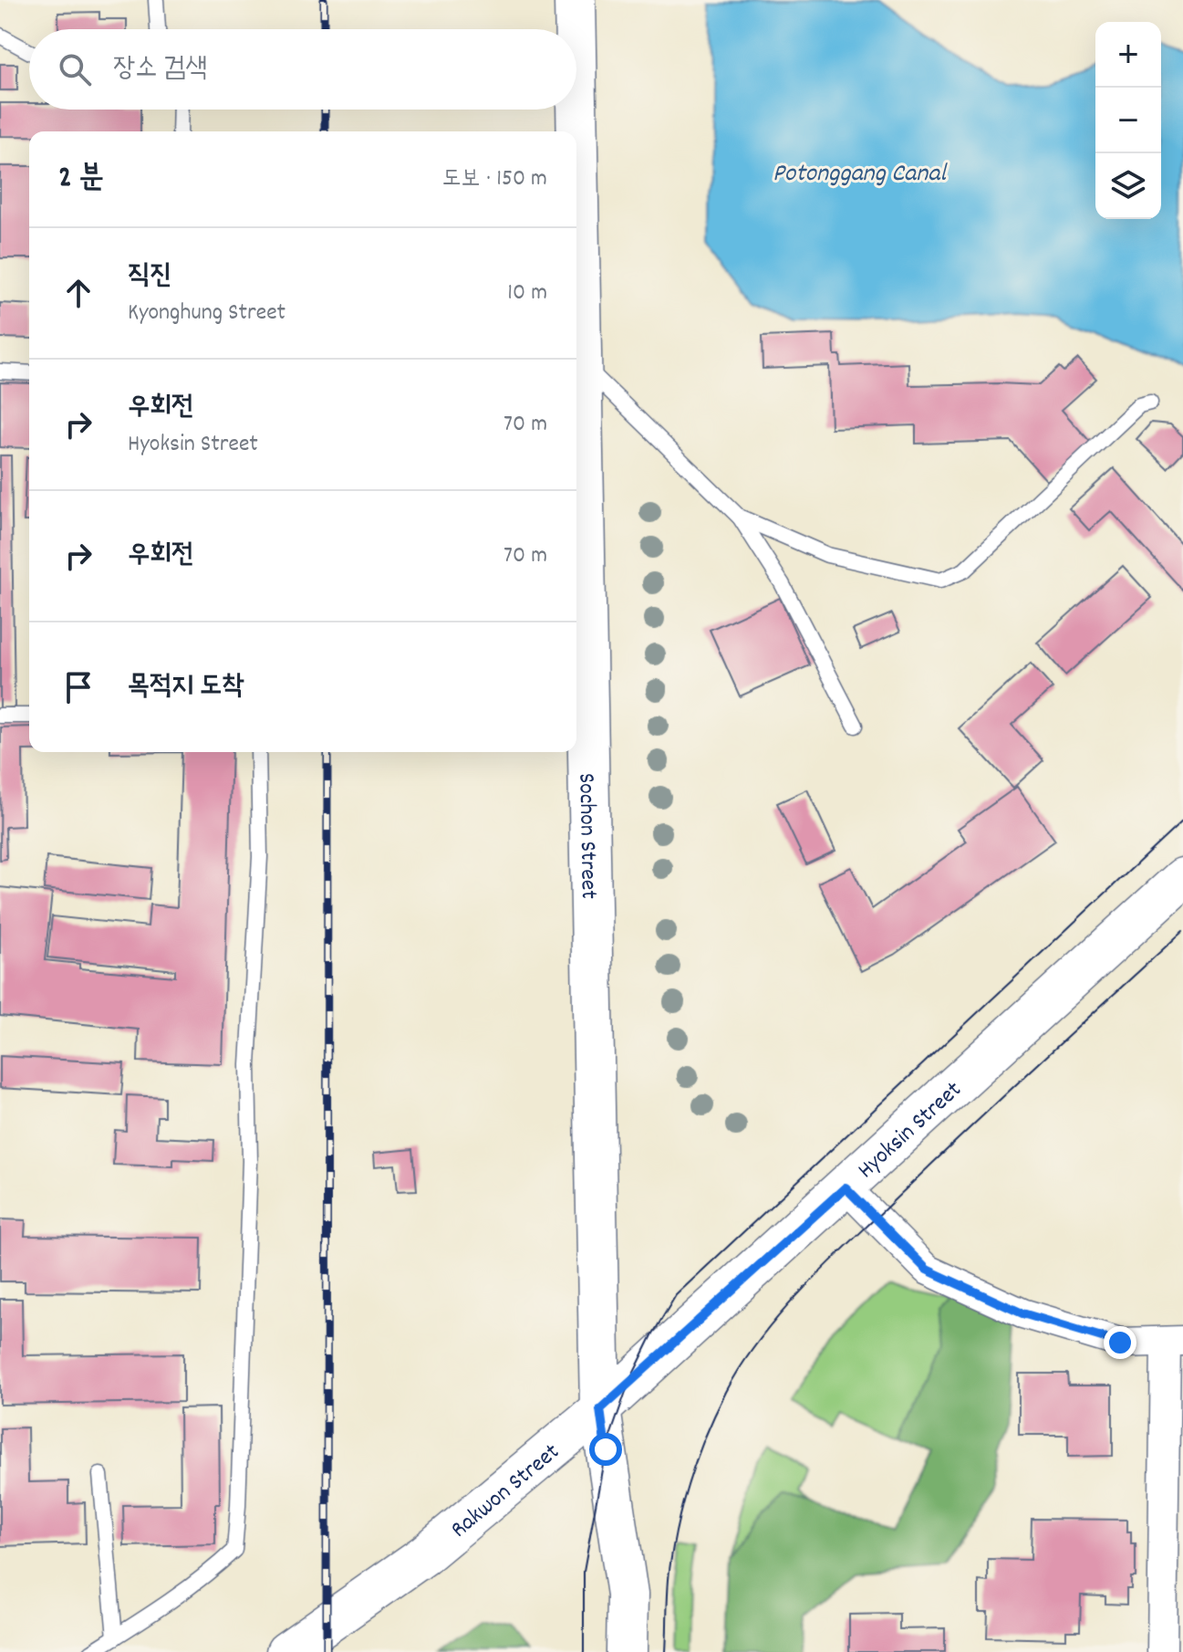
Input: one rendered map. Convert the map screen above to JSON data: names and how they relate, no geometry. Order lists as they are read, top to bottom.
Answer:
{
  "streets": {
    "main road": ["Sochon Street", "Hyoksin Street", "Rakwon Street"]
  },
  "crossings": [
    ["Sochon Street", "Hyoksin Street"],
    ["Sochon Street", "Rakwon Street"],
    ["Hyoksin Street", "Rakwon Street"]
  ],
  "water": ["Potonggang Canal"],
  "page": {
    "map_buttons": ["+", "−"],
    "search": "장소 검색",
    "heading": ["2 분", "도보 · 150 m"],
    "list": [
      ["직진", "Kyonghung Street", "10 m"],
      ["우회전", "Hyoksin Street", "70 m"],
      ["우회전", "70 m"],
      "목적지 도착"
    ]
  }
}
